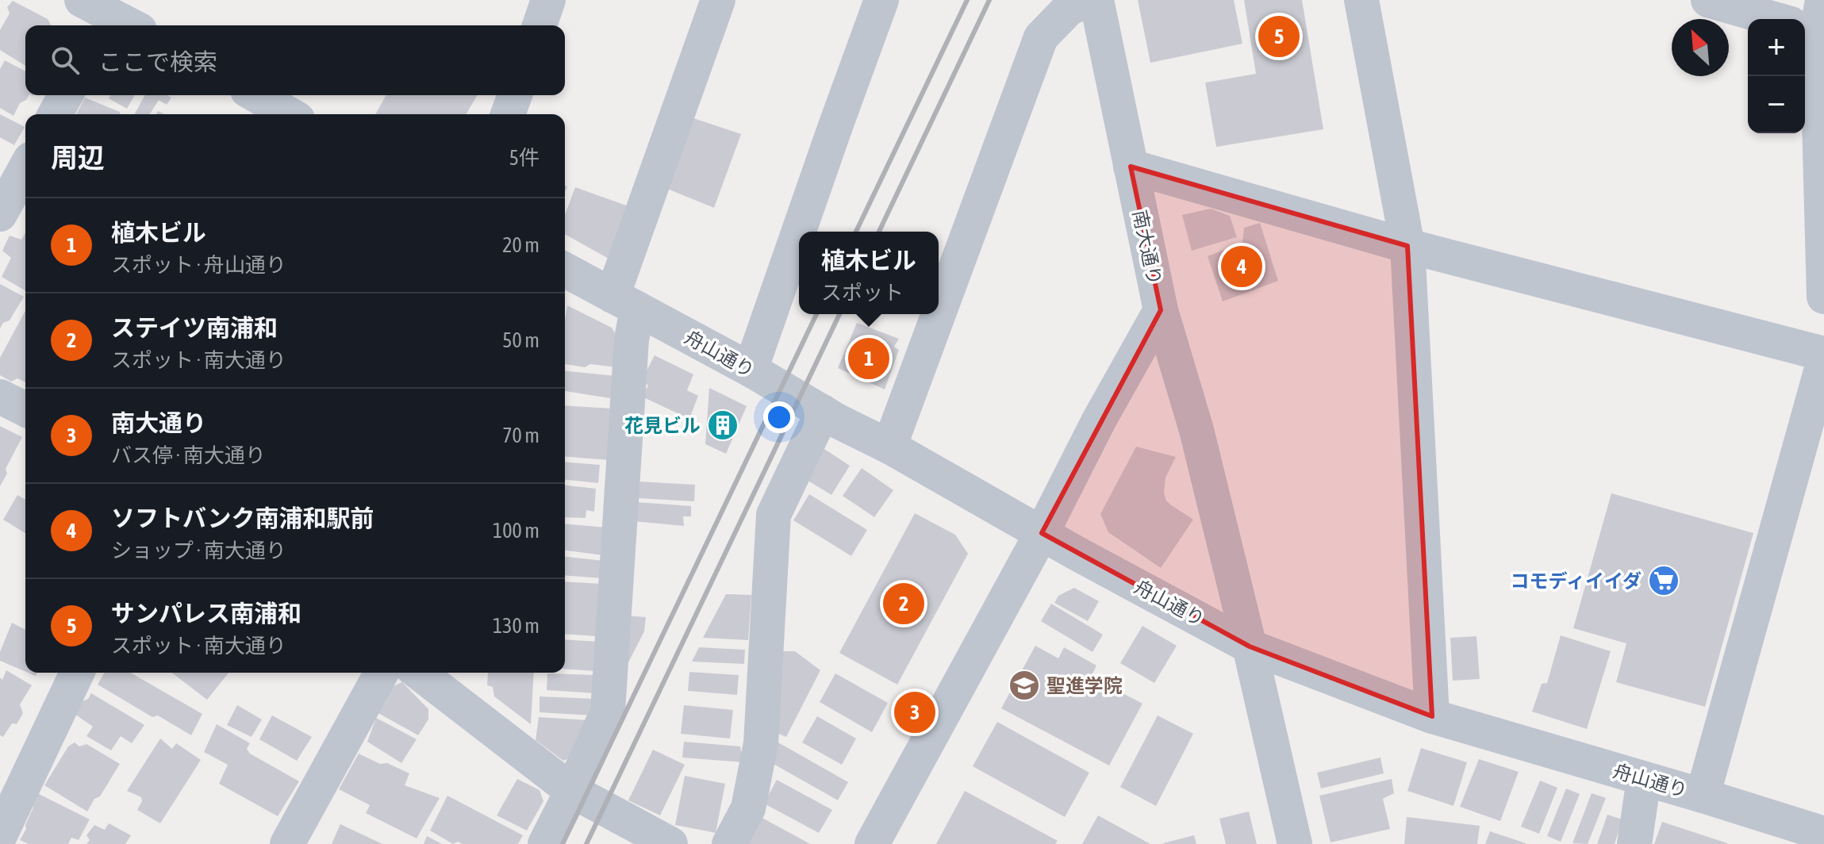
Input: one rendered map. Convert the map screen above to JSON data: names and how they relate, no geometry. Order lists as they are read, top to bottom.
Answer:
{
  "streets": {
    "street": ["南大通り", "舟山通り"]
  },
  "crossings": [
    ["南大通り", "舟山通り"]
  ],
  "places": {
    "building": ["花見ビル"],
    "supermarket": ["コモディイイダ"],
    "school or university": ["聖進学院"]
  },
  "north": "top left",
  "page": {
    "pins": [
      "5",
      "4",
      "1",
      "2",
      "3"
    ],
    "map_buttons": ["+", "−"],
    "search": "ここで検索",
    "heading": ["周辺", "5件"],
    "list": [
      {
        "mark": "1",
        "name": "植木ビル",
        "note": "スポット · 舟山通り",
        "value": "20 m"
      },
      {
        "mark": "2",
        "name": "ステイツ南浦和",
        "note": "スポット · 南大通り",
        "value": "50 m"
      },
      {
        "mark": "3",
        "name": "南大通り",
        "note": "バス停 · 南大通り",
        "value": "70 m"
      },
      {
        "mark": "4",
        "name": "ソフトバンク南浦和駅前",
        "note": "ショップ · 南大通り",
        "value": "100 m"
      },
      {
        "mark": "5",
        "name": "サンパレス南浦和",
        "note": "スポット · 南大通り",
        "value": "130 m"
      }
    ],
    "popup": ["植木ビル", "スポット"]
  }
}
